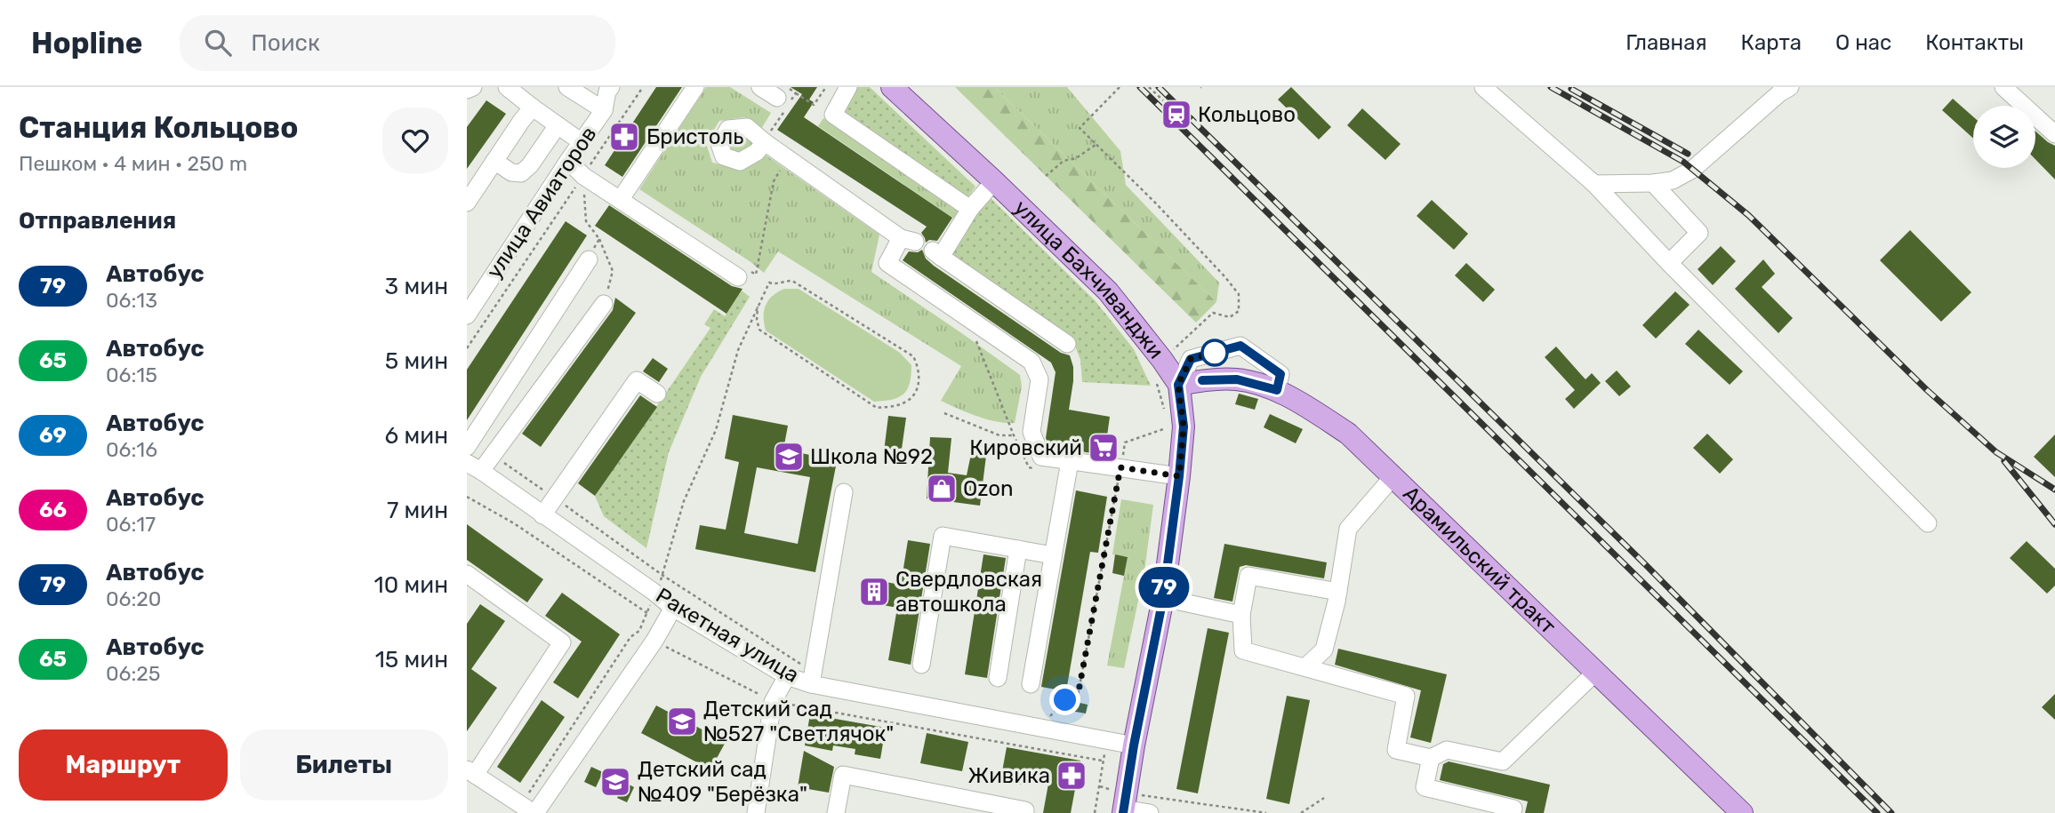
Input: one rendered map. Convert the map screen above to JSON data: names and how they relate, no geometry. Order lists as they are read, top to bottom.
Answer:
{
  "streets": {
    "main road": ["улица Бахчиванджи", "Арамильский тракт"],
    "street": ["улица Авиаторов", "Ракетная улица"]
  },
  "crossings": [
    ["улица Бахчиванджи", "Арамильский тракт"],
    ["улица Бахчиванджи", "Ракетная улица"]
  ],
  "places": {
    "station": ["Кольцово"],
    "pharmacy": ["Бристоль", "Живика"],
    "supermarket": ["Кировский"],
    "school or university": ["Школа №92", "Детский сад №527 \"Светлячок\"", "Детский сад №409 \"Берёзка\""],
    "shop": ["Ozon"],
    "building": ["Свердловская автошкола"]
  },
  "lines": ["bus line 79"],
  "page": {
    "header": "Hopline",
    "search": "Поиск",
    "nav": [
      "Главная",
      "Карта",
      "О нас",
      "Контакты"
    ],
    "heading": [
      ["Станция Кольцово", "Пешком · 4 мин · 250 m"],
      "Отправления"
    ],
    "on_map": "79",
    "list": [
      {
        "mark": "79",
        "name": "Автобус",
        "note": "06:13",
        "value": "3 мин"
      },
      {
        "mark": "65",
        "name": "Автобус",
        "note": "06:15",
        "value": "5 мин"
      },
      {
        "mark": "69",
        "name": "Автобус",
        "note": "06:16",
        "value": "6 мин"
      },
      {
        "mark": "66",
        "name": "Автобус",
        "note": "06:17",
        "value": "7 мин"
      },
      {
        "mark": "79",
        "name": "Автобус",
        "note": "06:20",
        "value": "10 мин"
      },
      {
        "mark": "65",
        "name": "Автобус",
        "note": "06:25",
        "value": "15 мин"
      }
    ],
    "buttons": ["Маршрут", "Билеты"]
  }
}
